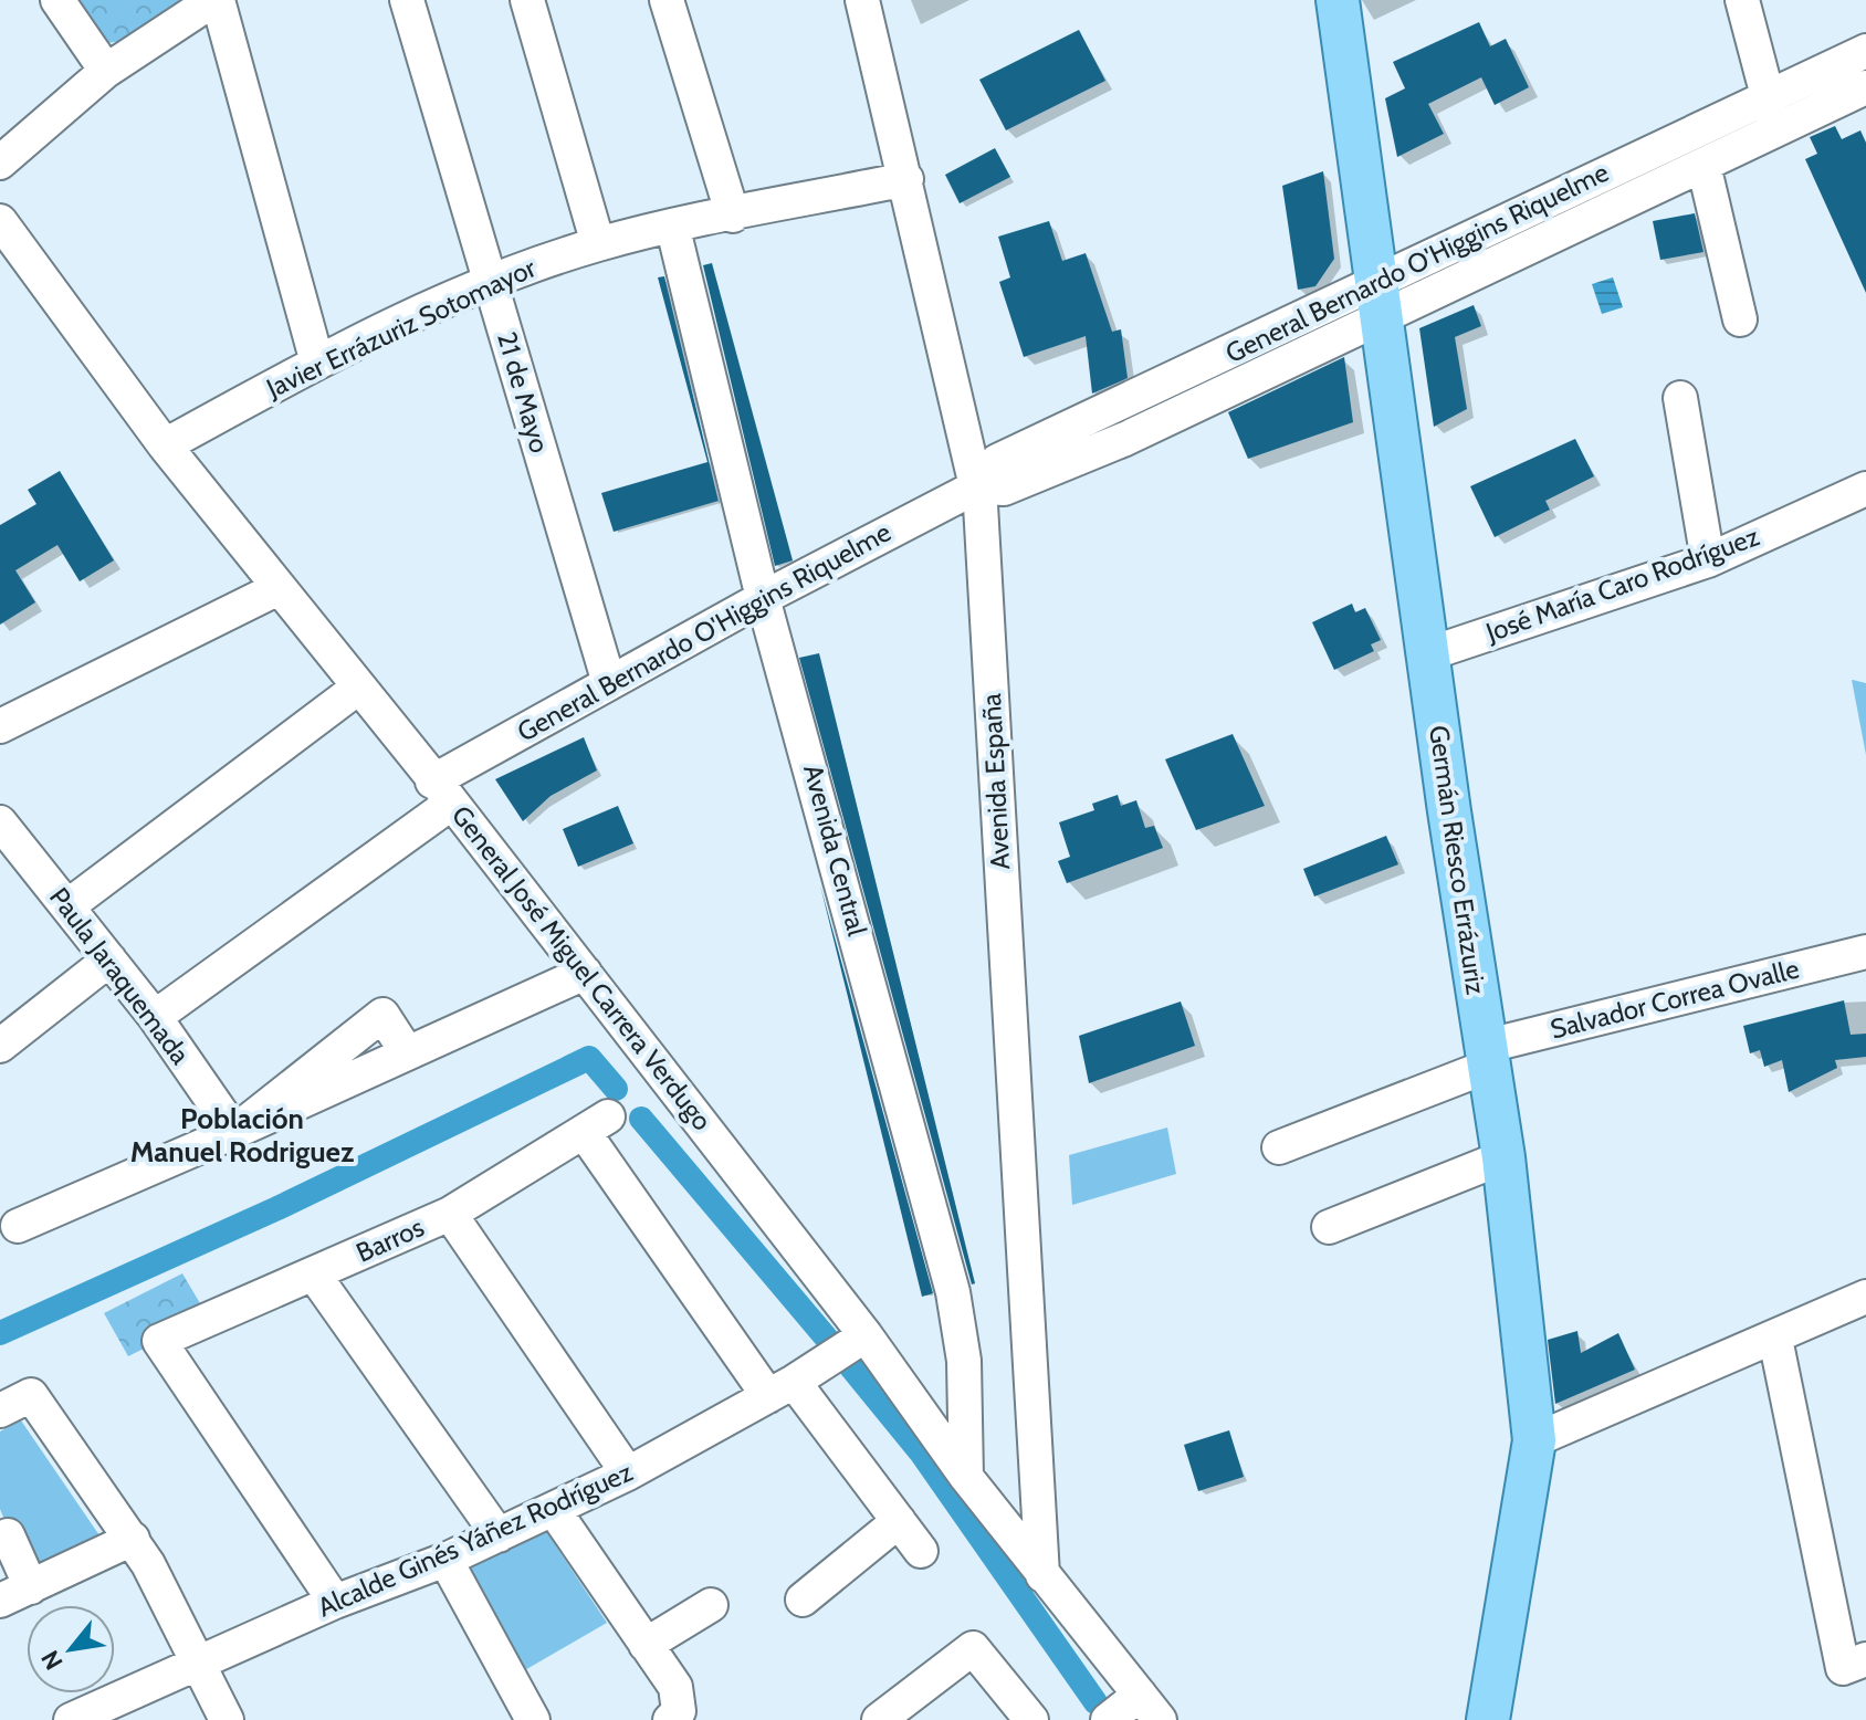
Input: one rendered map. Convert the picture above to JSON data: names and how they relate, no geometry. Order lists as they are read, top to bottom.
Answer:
{
  "streets": {
    "main road": ["Germán Riesco Errázuriz"],
    "street": [
      "General Bernardo O'Higgins Riquelme",
      "Javier Errázuriz Sotomayor",
      "21 de Mayo",
      "José María Caro Rodríguez",
      "Avenida España",
      "Avenida Central",
      "General José Miguel Carrera Verdugo",
      "Paula Jaraquemada",
      "Salvador Correa Ovalle",
      "Barros",
      "Alcalde Ginés Yáñez Rodríguez"
    ]
  },
  "crossings": [
    ["General Bernardo O'Higgins Riquelme", "21 de Mayo"],
    ["General Bernardo O'Higgins Riquelme", "Avenida España"],
    ["General Bernardo O'Higgins Riquelme", "Avenida Central"],
    ["General Bernardo O'Higgins Riquelme", "Germán Riesco Errázuriz"],
    ["General Bernardo O'Higgins Riquelme", "General José Miguel Carrera Verdugo"],
    ["General Bernardo O'Higgins Riquelme", "Paula Jaraquemada"],
    ["Javier Errázuriz Sotomayor", "21 de Mayo"],
    ["Javier Errázuriz Sotomayor", "Avenida España"],
    ["Javier Errázuriz Sotomayor", "Avenida Central"],
    ["Javier Errázuriz Sotomayor", "General José Miguel Carrera Verdugo"],
    ["José María Caro Rodríguez", "Germán Riesco Errázuriz"],
    ["Avenida España", "General José Miguel Carrera Verdugo"],
    ["Avenida Central", "General José Miguel Carrera Verdugo"],
    ["Germán Riesco Errázuriz", "Salvador Correa Ovalle"],
    ["General José Miguel Carrera Verdugo", "Alcalde Ginés Yáñez Rodríguez"],
    ["Barros", "Alcalde Ginés Yáñez Rodríguez"]
  ],
  "districts": ["Población Manuel Rodriguez"],
  "north": "bottom left"
}
